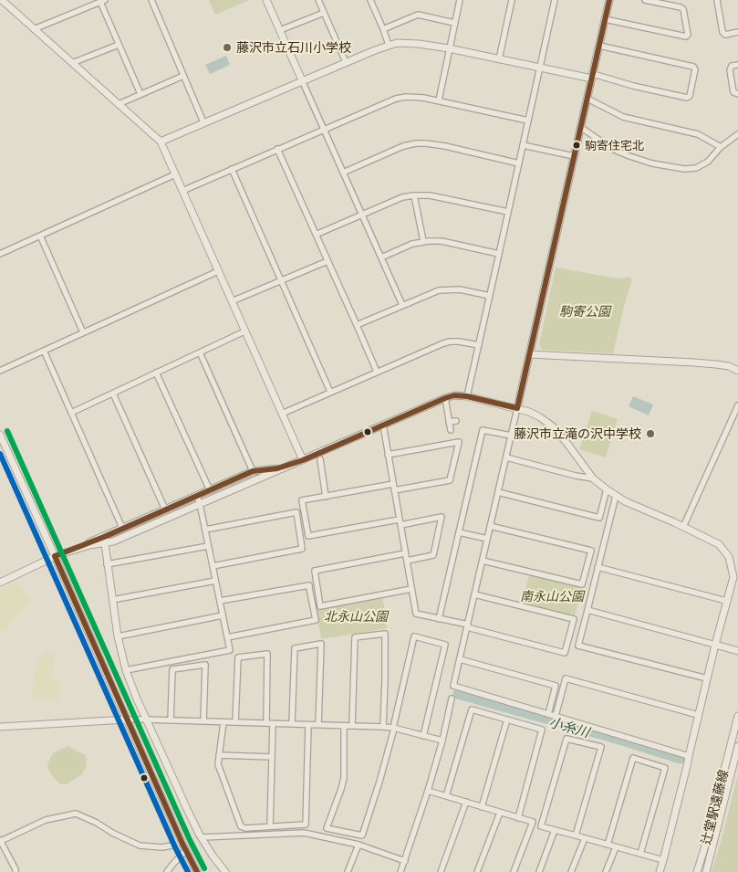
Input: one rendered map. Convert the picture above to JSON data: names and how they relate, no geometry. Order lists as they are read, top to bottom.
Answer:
{
  "streets": {
    "street": ["辻堂駅遠藤線"]
  },
  "water": ["小糸川"],
  "parks": ["駒寄公園", "南永山公園", "北永山公園"],
  "places": ["藤沢市立石川小学校", "駒寄住宅北", "藤沢市立滝の沢中学校"]
}
